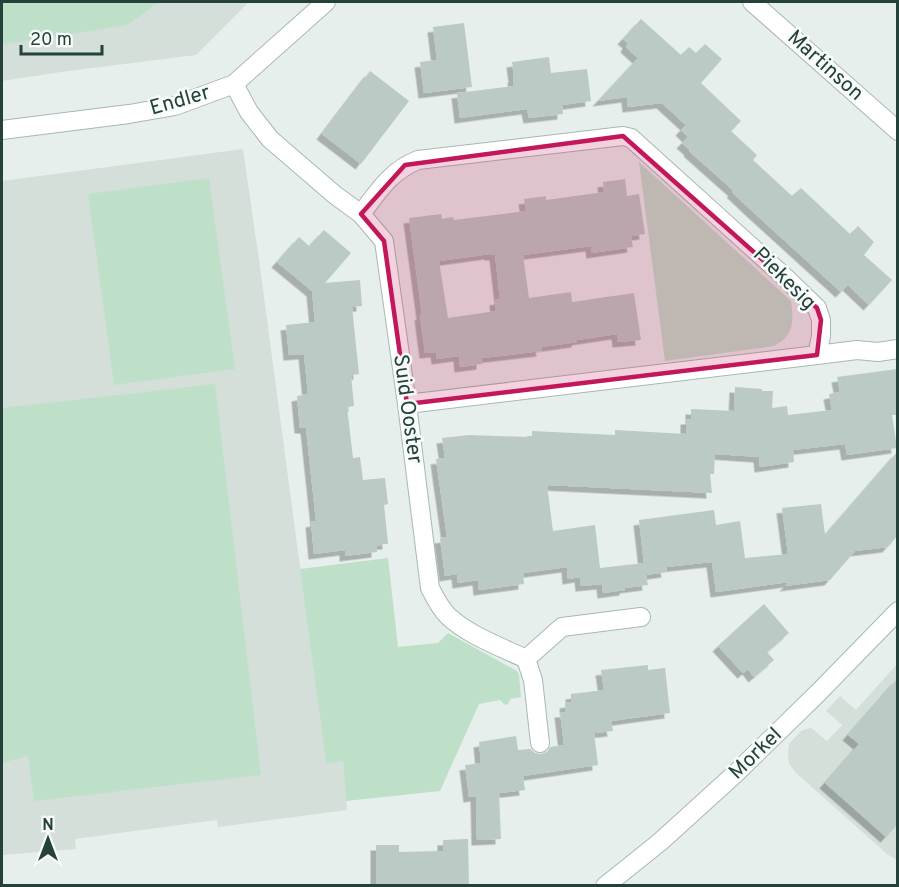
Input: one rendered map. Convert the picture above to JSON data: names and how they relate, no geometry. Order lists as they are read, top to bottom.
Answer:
{
  "streets": {
    "street": [
      "Martinson",
      "Endler",
      "Piekesig",
      "Suid Ooster",
      "Morkel"
    ]
  },
  "crossings": [
    ["Endler", "Suid Ooster"],
    ["Piekesig", "Suid Ooster"]
  ],
  "scale_bar": "20 m",
  "north": "top"
}
